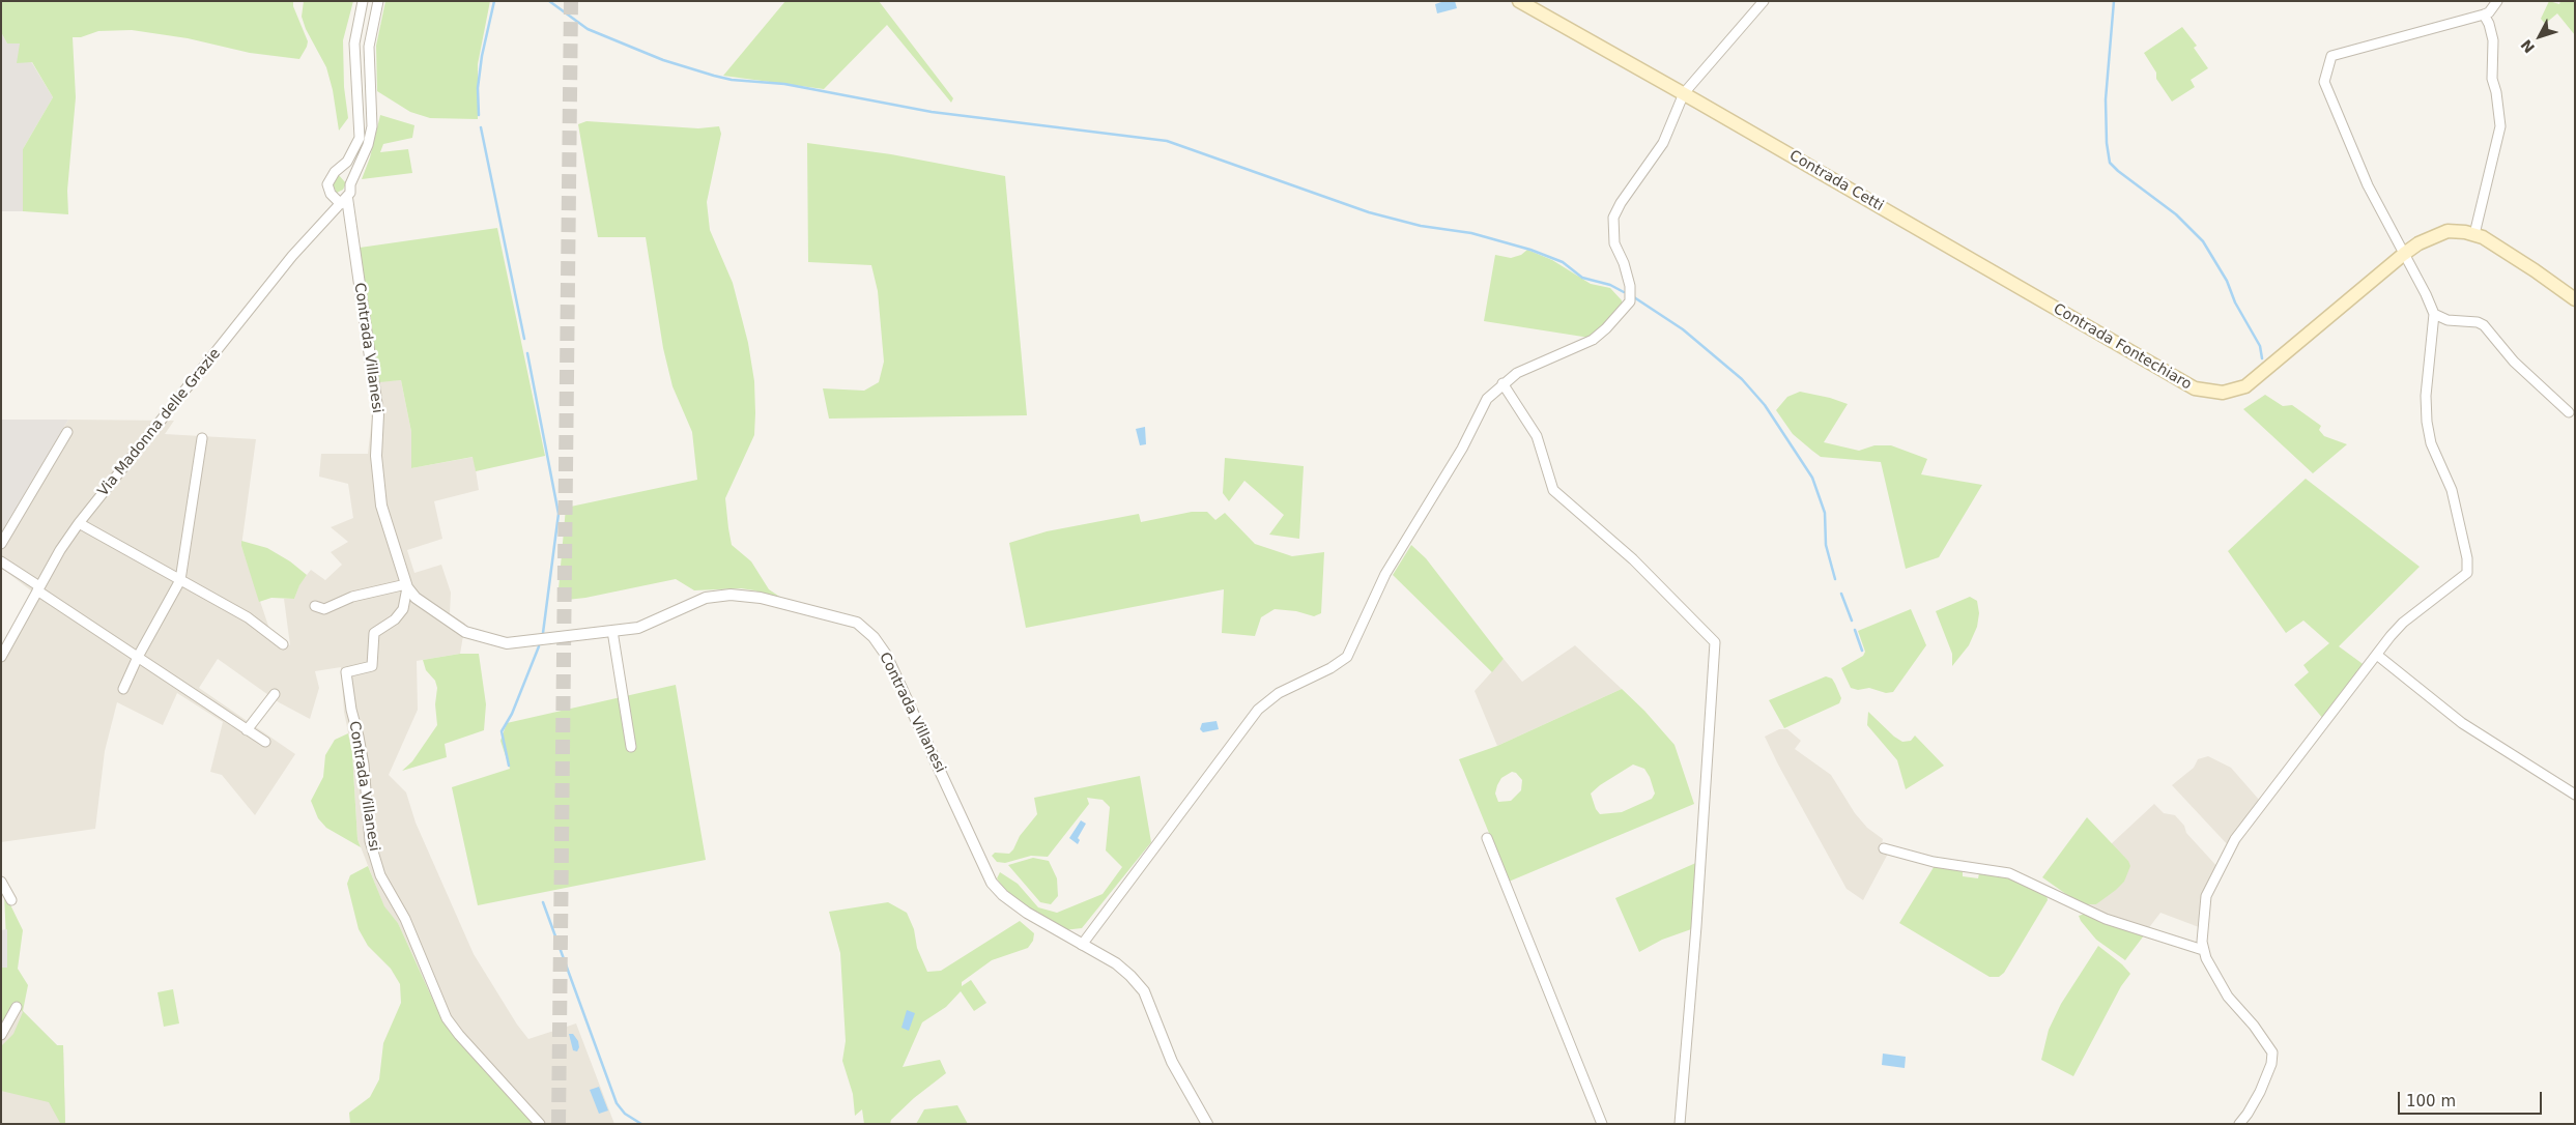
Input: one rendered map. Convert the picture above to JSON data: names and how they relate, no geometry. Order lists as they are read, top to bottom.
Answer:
{
  "streets": {
    "main road": ["Contrada Cetti", "Contrada Fontechiaro"],
    "street": ["Contrada Villanesi", "Via Madonna delle Grazie"]
  },
  "crossings": [
    ["Contrada Cetti", "Contrada Fontechiaro"],
    ["Contrada Villanesi", "Via Madonna delle Grazie"]
  ],
  "scale_bar": "100 m",
  "north": "bottom left"
}
